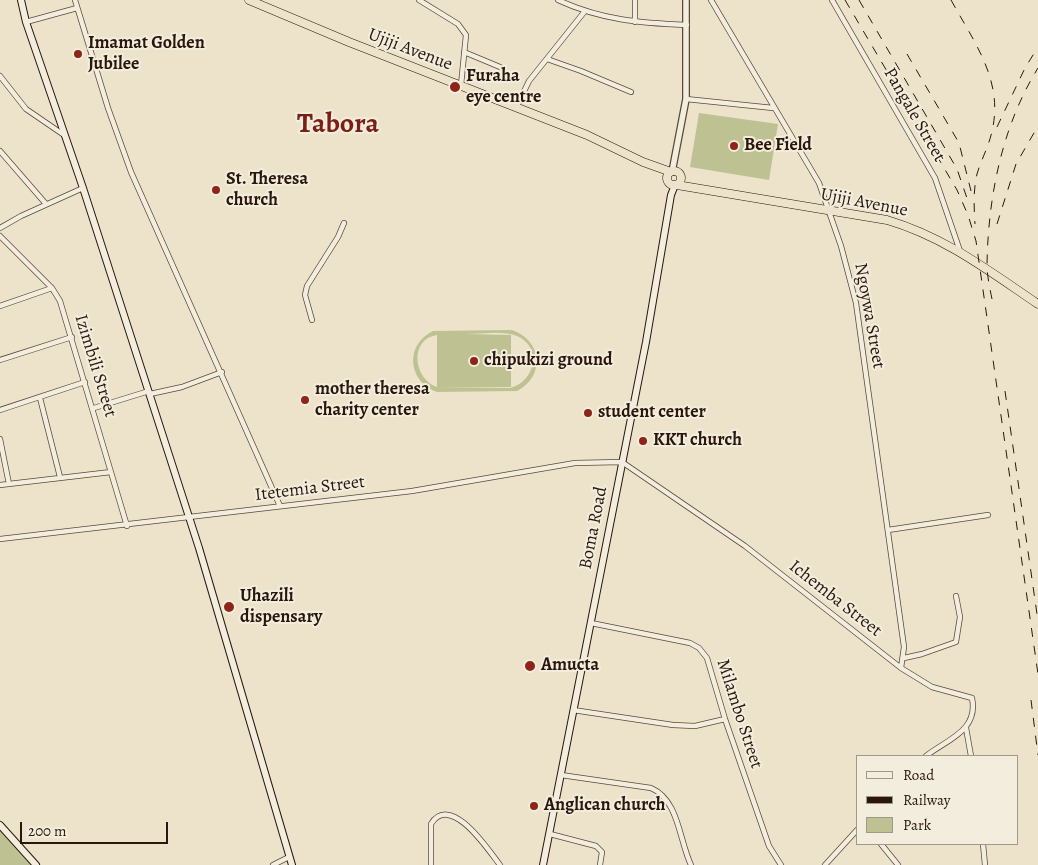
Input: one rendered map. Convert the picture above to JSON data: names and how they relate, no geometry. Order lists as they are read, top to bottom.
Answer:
{
  "streets": {
    "highway": ["Ujiji Avenue"],
    "main road": ["Boma Road"],
    "street": [
      "Pangale Street",
      "Ngoywa Street",
      "Izimbili Street",
      "Itetemia Street",
      "Ichemba Street",
      "Milambo Street"
    ]
  },
  "crossings": [
    ["Ujiji Avenue", "Pangale Street"],
    ["Ujiji Avenue", "Ngoywa Street"],
    ["Ujiji Avenue", "Boma Road"],
    ["Ngoywa Street", "Ichemba Street"],
    ["Izimbili Street", "Itetemia Street"],
    ["Itetemia Street", "Boma Road"],
    ["Itetemia Street", "Ichemba Street"],
    ["Boma Road", "Ichemba Street"],
    ["Boma Road", "Milambo Street"]
  ],
  "districts": ["Tabora"],
  "places": [
    "Imamat Golden Jubilee",
    "Furaha eye centre",
    "Bee Field",
    "St. Theresa church",
    "chipukizi ground",
    "mother theresa charity center",
    "student center",
    "KKT church",
    "Uhazili dispensary",
    "Amucta",
    "Anglican church"
  ],
  "legend": ["Road", "Railway", "Park"],
  "scale_bar": "200 m"
}
